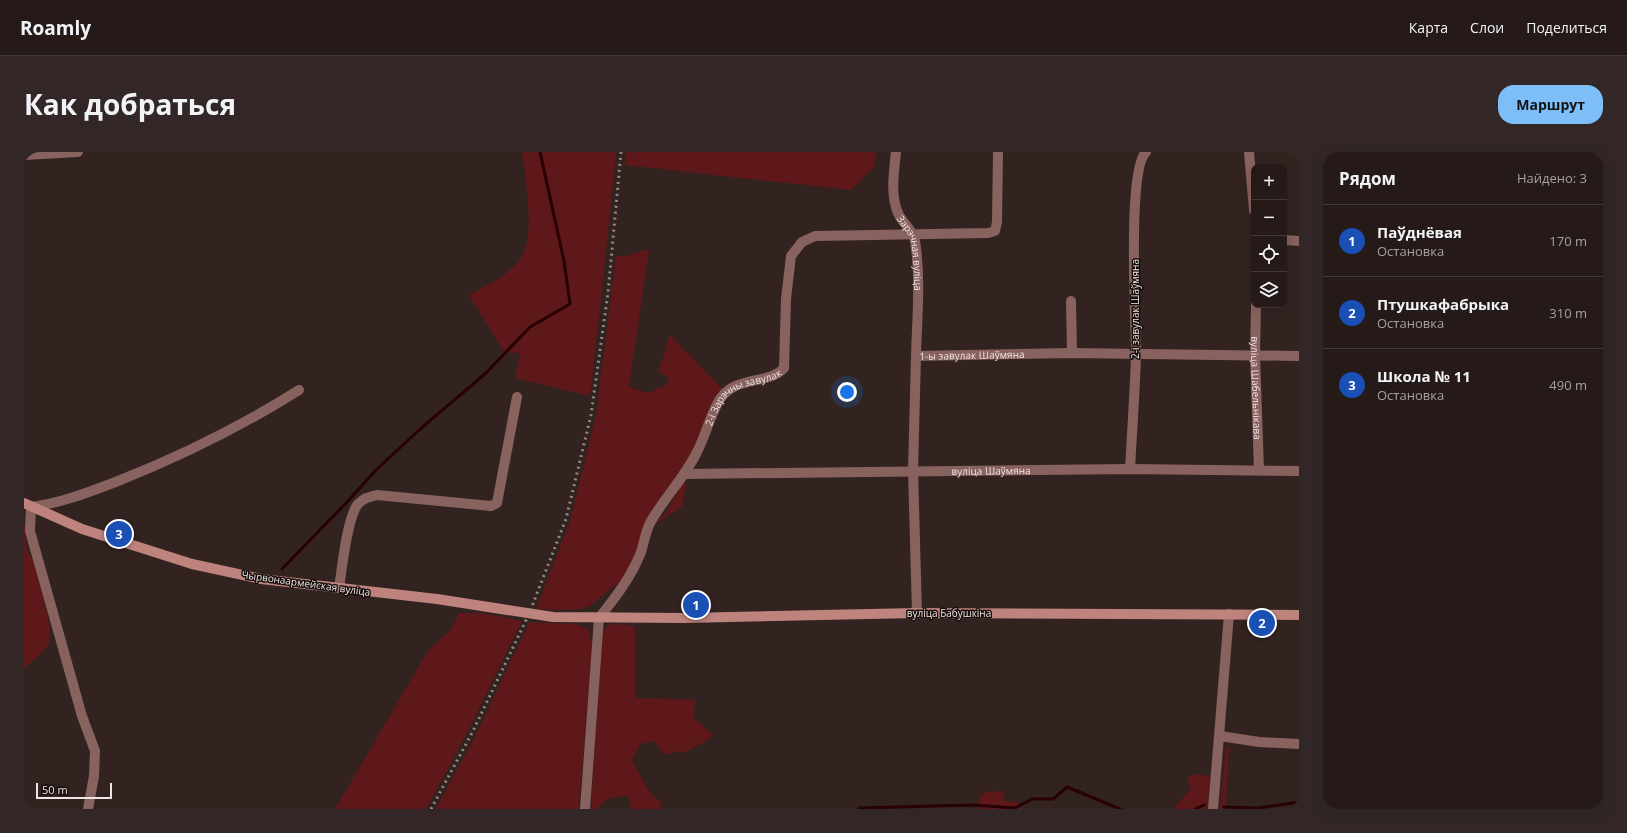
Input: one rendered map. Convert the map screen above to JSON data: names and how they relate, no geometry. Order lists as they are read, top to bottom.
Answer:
{
  "streets": {
    "street": [
      "Зарэчная вуліца",
      "2-і завулак Шаўмяна",
      "1-ы завулак Шаўмяна",
      "вуліца Шабельнікава",
      "2-і Зарэчны завулак",
      "вуліца Шаўмяна",
      "Чырвонаармейская вуліца",
      "вуліца Бабушкіна"
    ]
  },
  "crossings": [
    ["Зарэчная вуліца", "1-ы завулак Шаўмяна"],
    ["Зарэчная вуліца", "2-і Зарэчны завулак"],
    ["2-і завулак Шаўмяна", "1-ы завулак Шаўмяна"],
    ["2-і завулак Шаўмяна", "вуліца Шаўмяна"],
    ["1-ы завулак Шаўмяна", "вуліца Шабельнікава"],
    ["1-ы завулак Шаўмяна", "вуліца Шаўмяна"],
    ["1-ы завулак Шаўмяна", "вуліца Бабушкіна"],
    ["вуліца Шабельнікава", "вуліца Шаўмяна"],
    ["2-і Зарэчны завулак", "вуліца Шаўмяна"],
    ["2-і Зарэчны завулак", "Чырвонаармейская вуліца"],
    ["2-і Зарэчны завулак", "вуліца Бабушкіна"],
    ["Чырвонаармейская вуліца", "вуліца Бабушкіна"]
  ],
  "scale_bar": "50 m",
  "page": {
    "header": "Roamly",
    "nav": ["Карта", "Слои", "Поделиться"],
    "title": "Как добраться",
    "buttons": "Маршрут",
    "heading": ["Рядом", "Найдено: 3"],
    "map_buttons": ["+", "−"],
    "list": [
      {
        "mark": "1",
        "name": "Паўднёвая",
        "note": "Остановка",
        "value": "170 m"
      },
      {
        "mark": "2",
        "name": "Птушкафабрыка",
        "note": "Остановка",
        "value": "310 m"
      },
      {
        "mark": "3",
        "name": "Школа № 11",
        "note": "Остановка",
        "value": "490 m"
      }
    ],
    "pins": ["3", "1", "2"],
    "scale": "50 m"
  }
}
